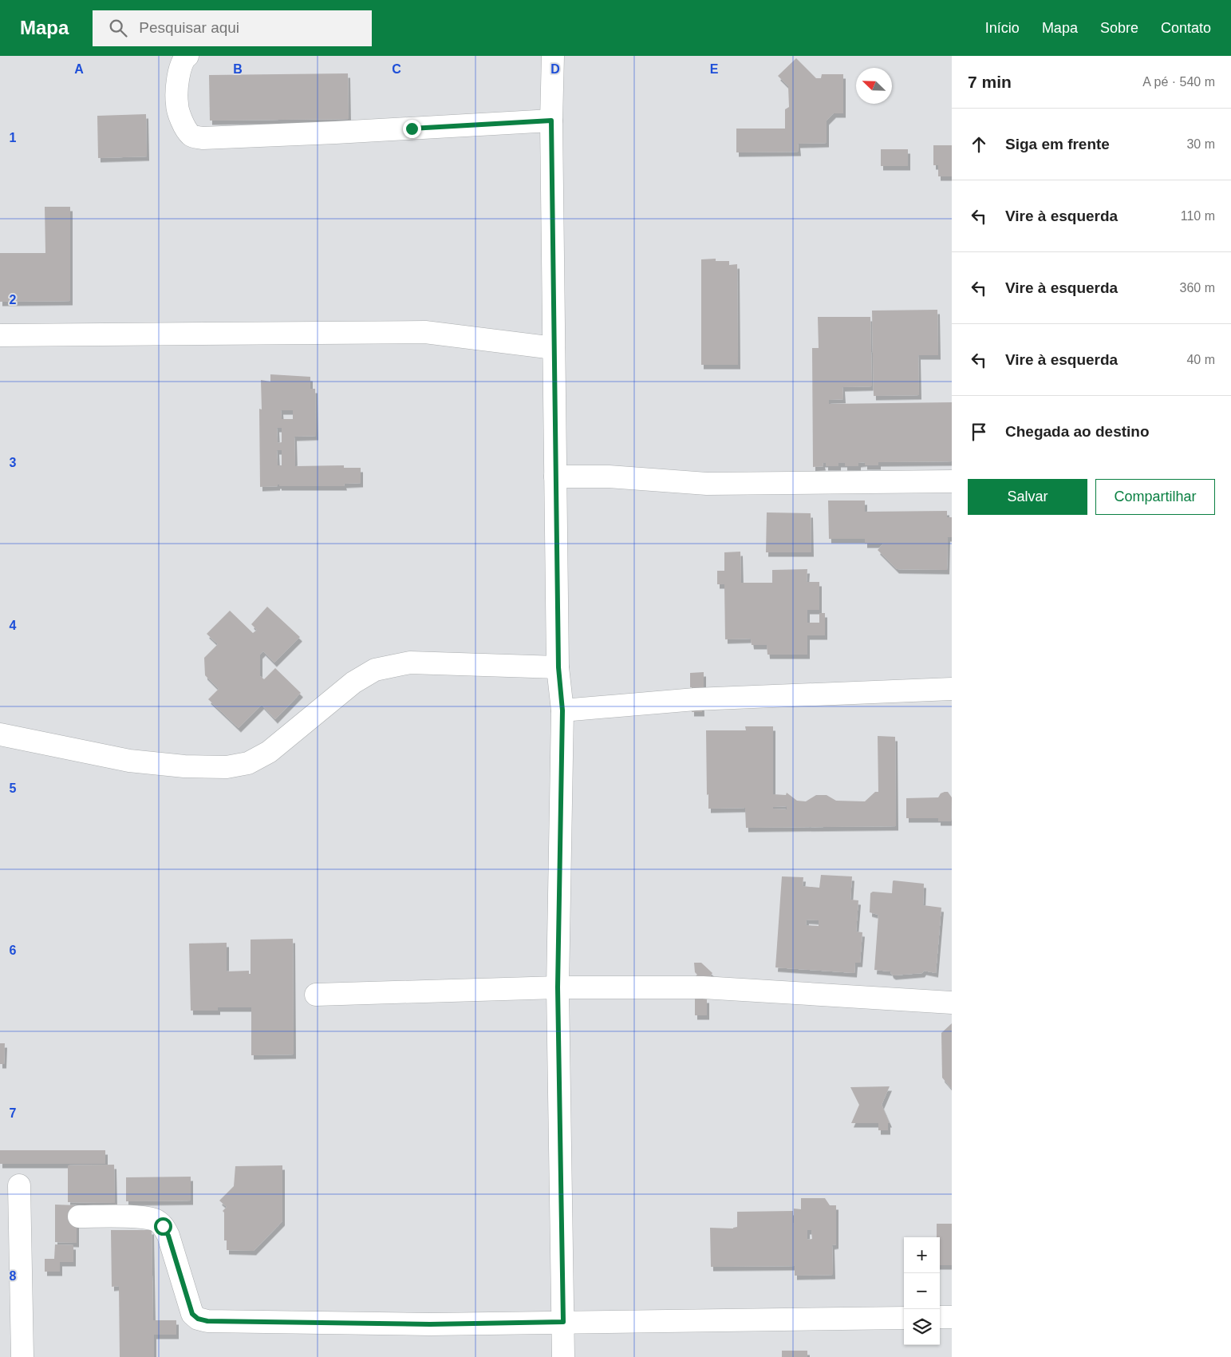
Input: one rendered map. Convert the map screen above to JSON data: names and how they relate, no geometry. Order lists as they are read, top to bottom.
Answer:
{
  "north": "top left",
  "page": {
    "header": "Mapa",
    "search": "Pesquisar aqui",
    "nav": [
      "Início",
      "Mapa",
      "Sobre",
      "Contato"
    ],
    "heading": ["7 min", "A pé · 540 m"],
    "list": [
      ["Siga em frente", "30 m"],
      ["Vire à esquerda", "110 m"],
      ["Vire à esquerda", "360 m"],
      ["Vire à esquerda", "40 m"],
      "Chegada ao destino"
    ],
    "buttons": ["Salvar", "Compartilhar"],
    "map_buttons": ["+", "−"]
  },
  "grid": {
    "columns": [
      "A",
      "B",
      "C",
      "D",
      "E"
    ],
    "rows": [
      "1",
      "2",
      "3",
      "4",
      "5",
      "6",
      "7",
      "8"
    ]
  }
}
